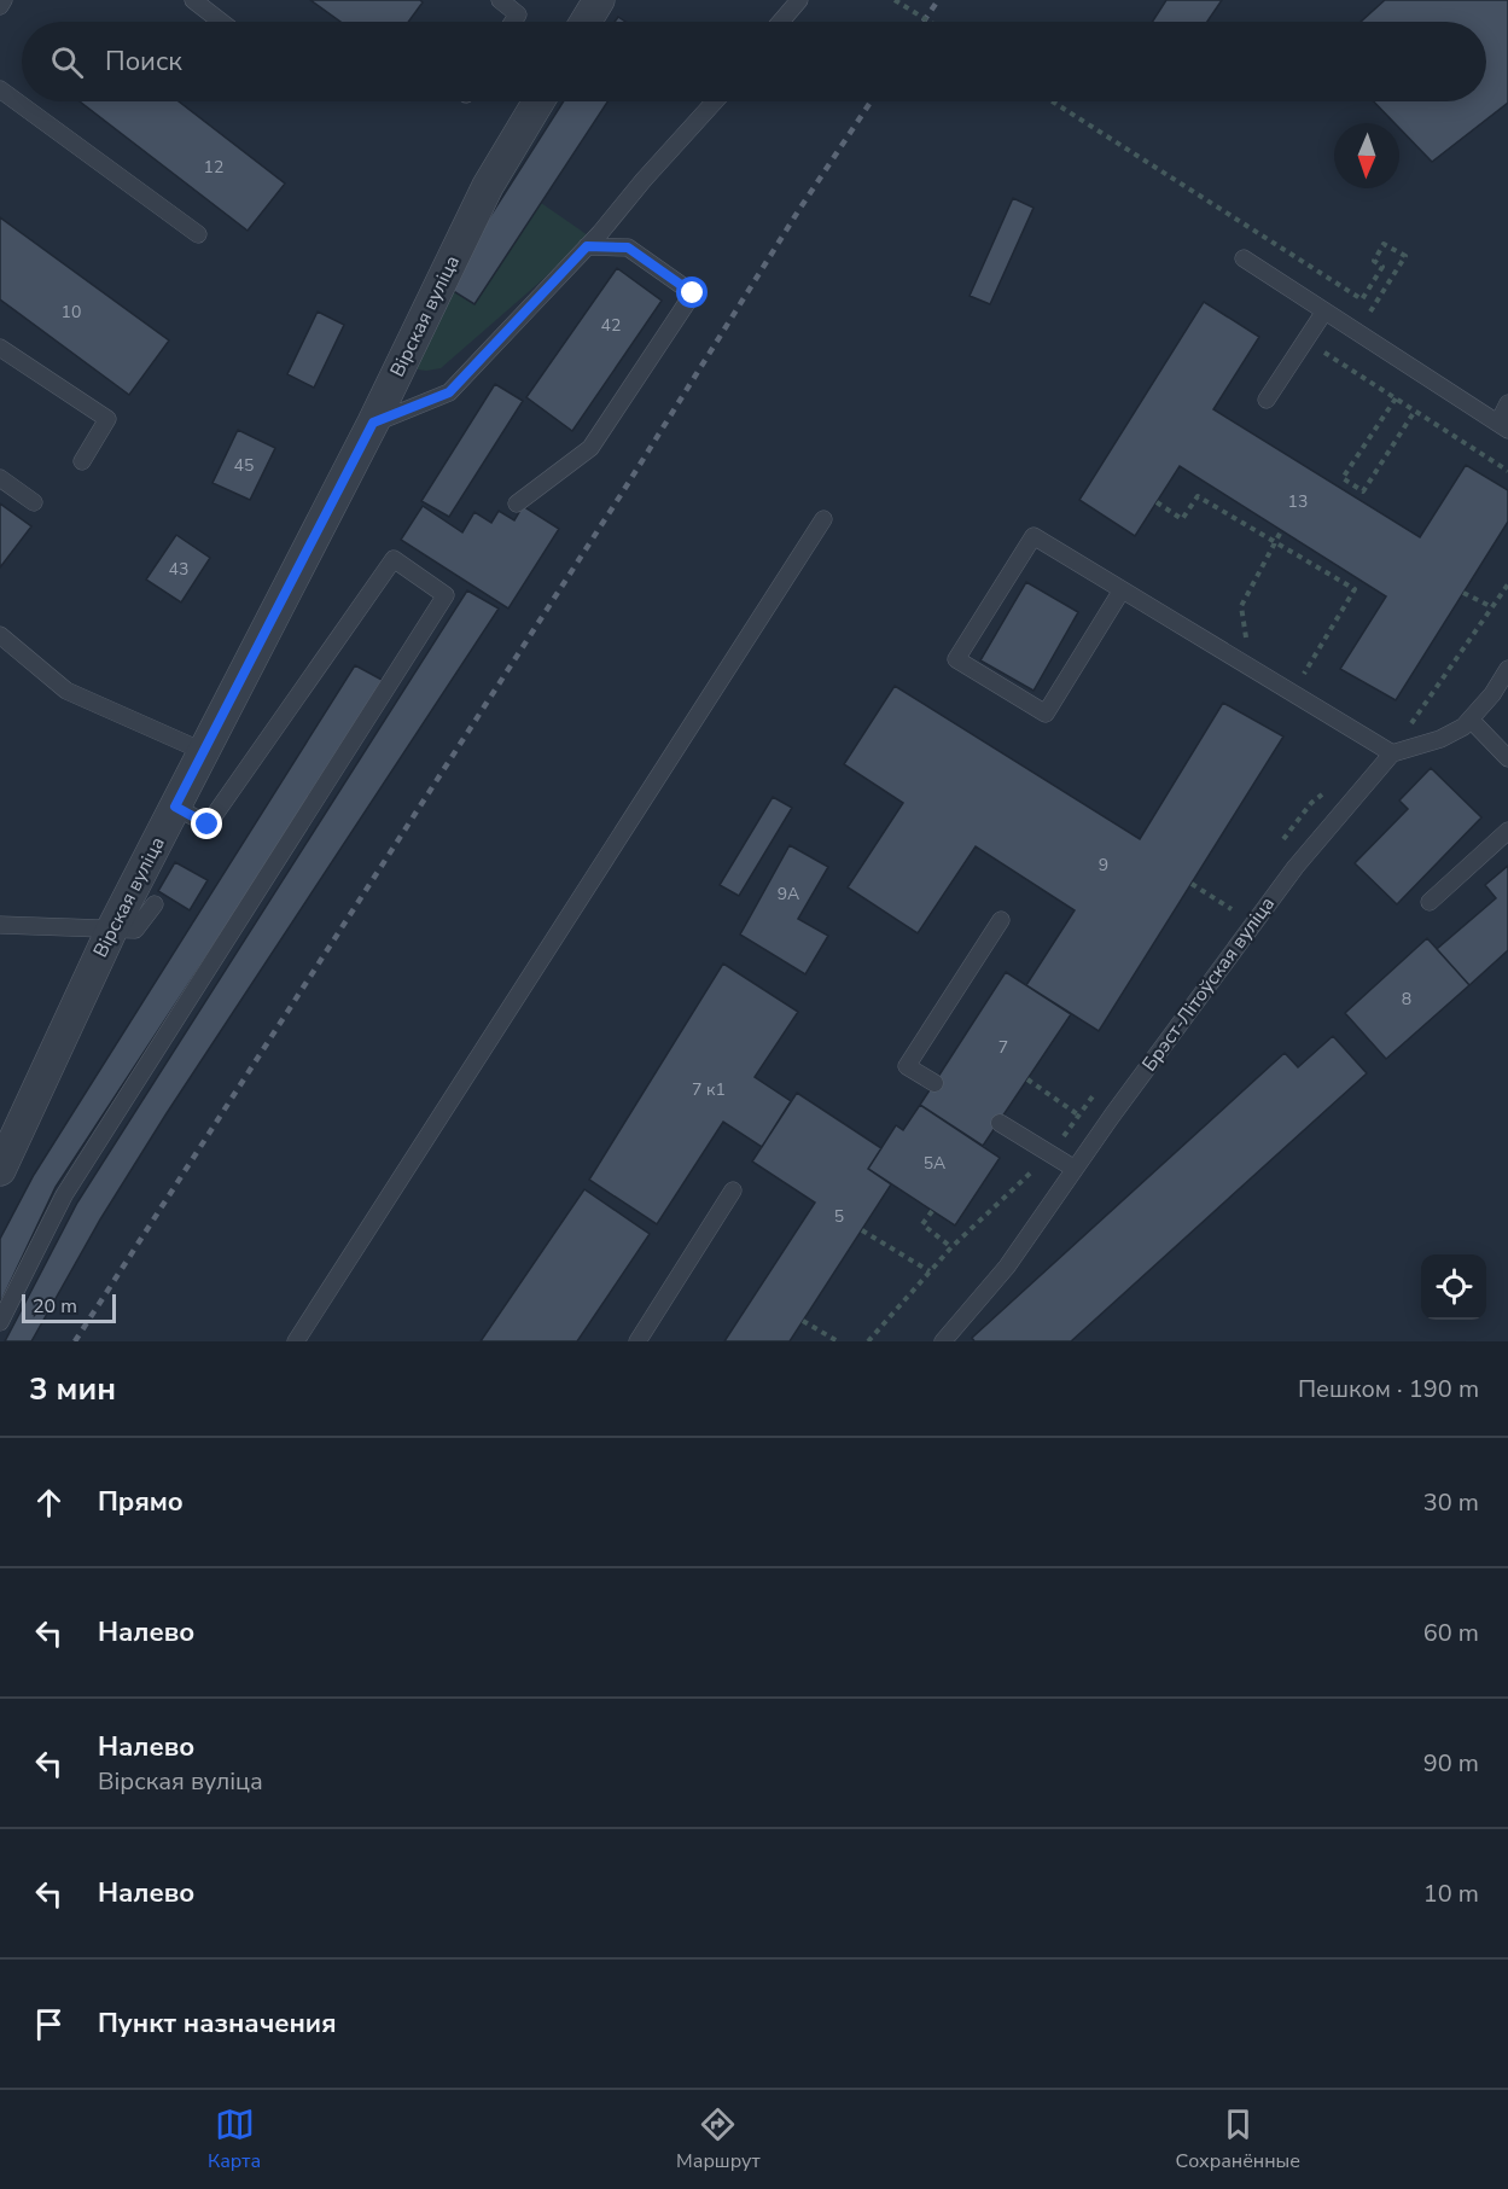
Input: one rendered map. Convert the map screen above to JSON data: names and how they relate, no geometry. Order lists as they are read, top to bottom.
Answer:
{
  "streets": {
    "street": ["Вірская вуліца"],
    "lane": ["Брэст-Літоўская вуліца"]
  },
  "house_numbers": [
    "12",
    "10",
    "42",
    "45",
    "13",
    "43",
    "9",
    "9А",
    "8",
    "7",
    "7 к1",
    "5А",
    "5"
  ],
  "scale_bar": "20 m",
  "north": "bottom",
  "page": {
    "search": "Поиск",
    "scale": "20 m",
    "heading": ["3 мин", "Пешком · 190 m"],
    "list": [
      ["Прямо", "30 m"],
      ["Налево", "60 m"],
      ["Налево", "Вірская вуліца", "90 m"],
      ["Налево", "10 m"],
      "Пункт назначения"
    ],
    "nav": ["Карта", "Маршрут", "Сохранённые"]
  }
}
